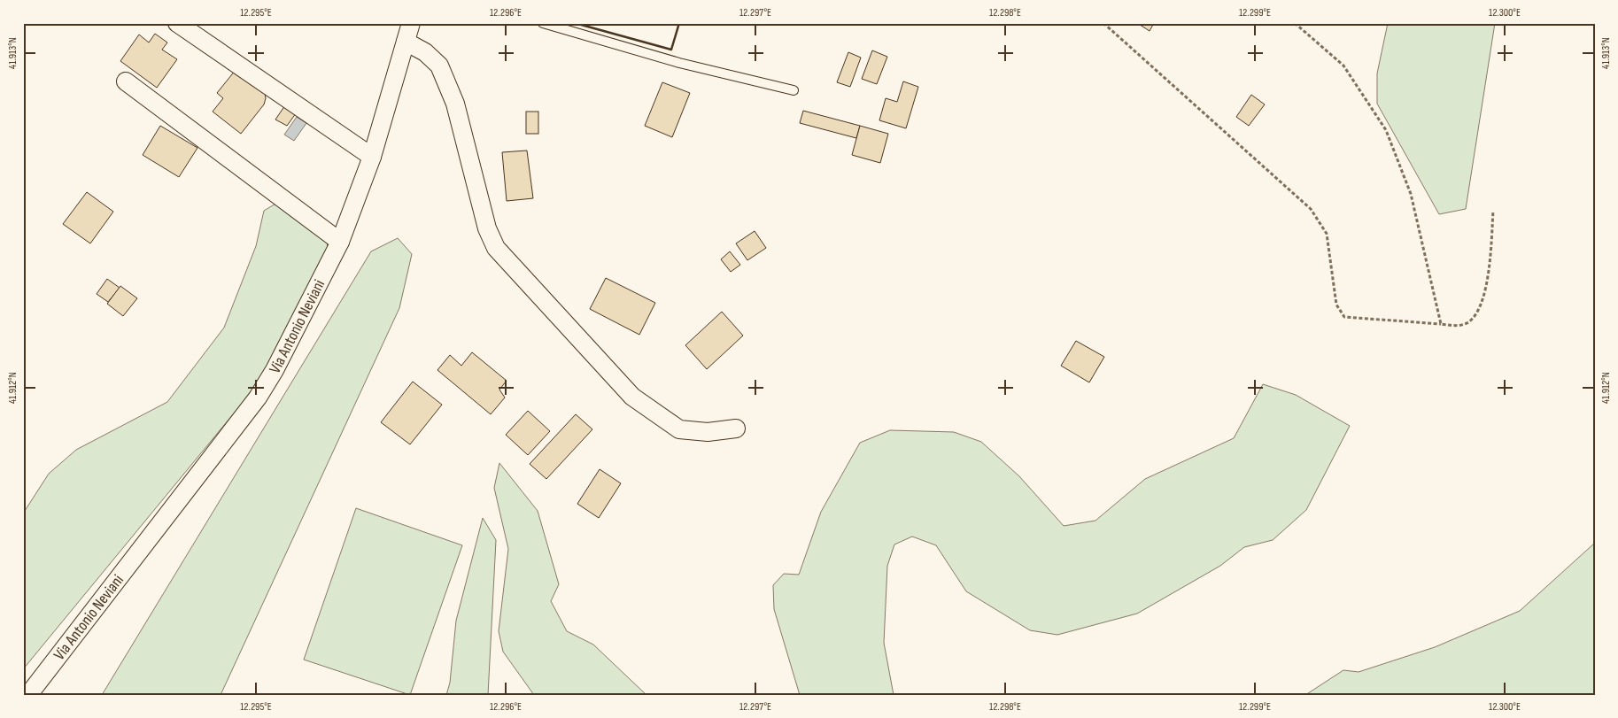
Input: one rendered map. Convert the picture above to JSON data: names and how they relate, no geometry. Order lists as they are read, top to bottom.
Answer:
{
  "streets": {
    "street": ["Via Antonio Neviani"]
  },
  "coordinates": [
    "12.295°E",
    "12.296°E",
    "12.297°E",
    "12.298°E",
    "12.299°E",
    "12.300°E",
    "41.913°N",
    "41.912°N"
  ]
}
